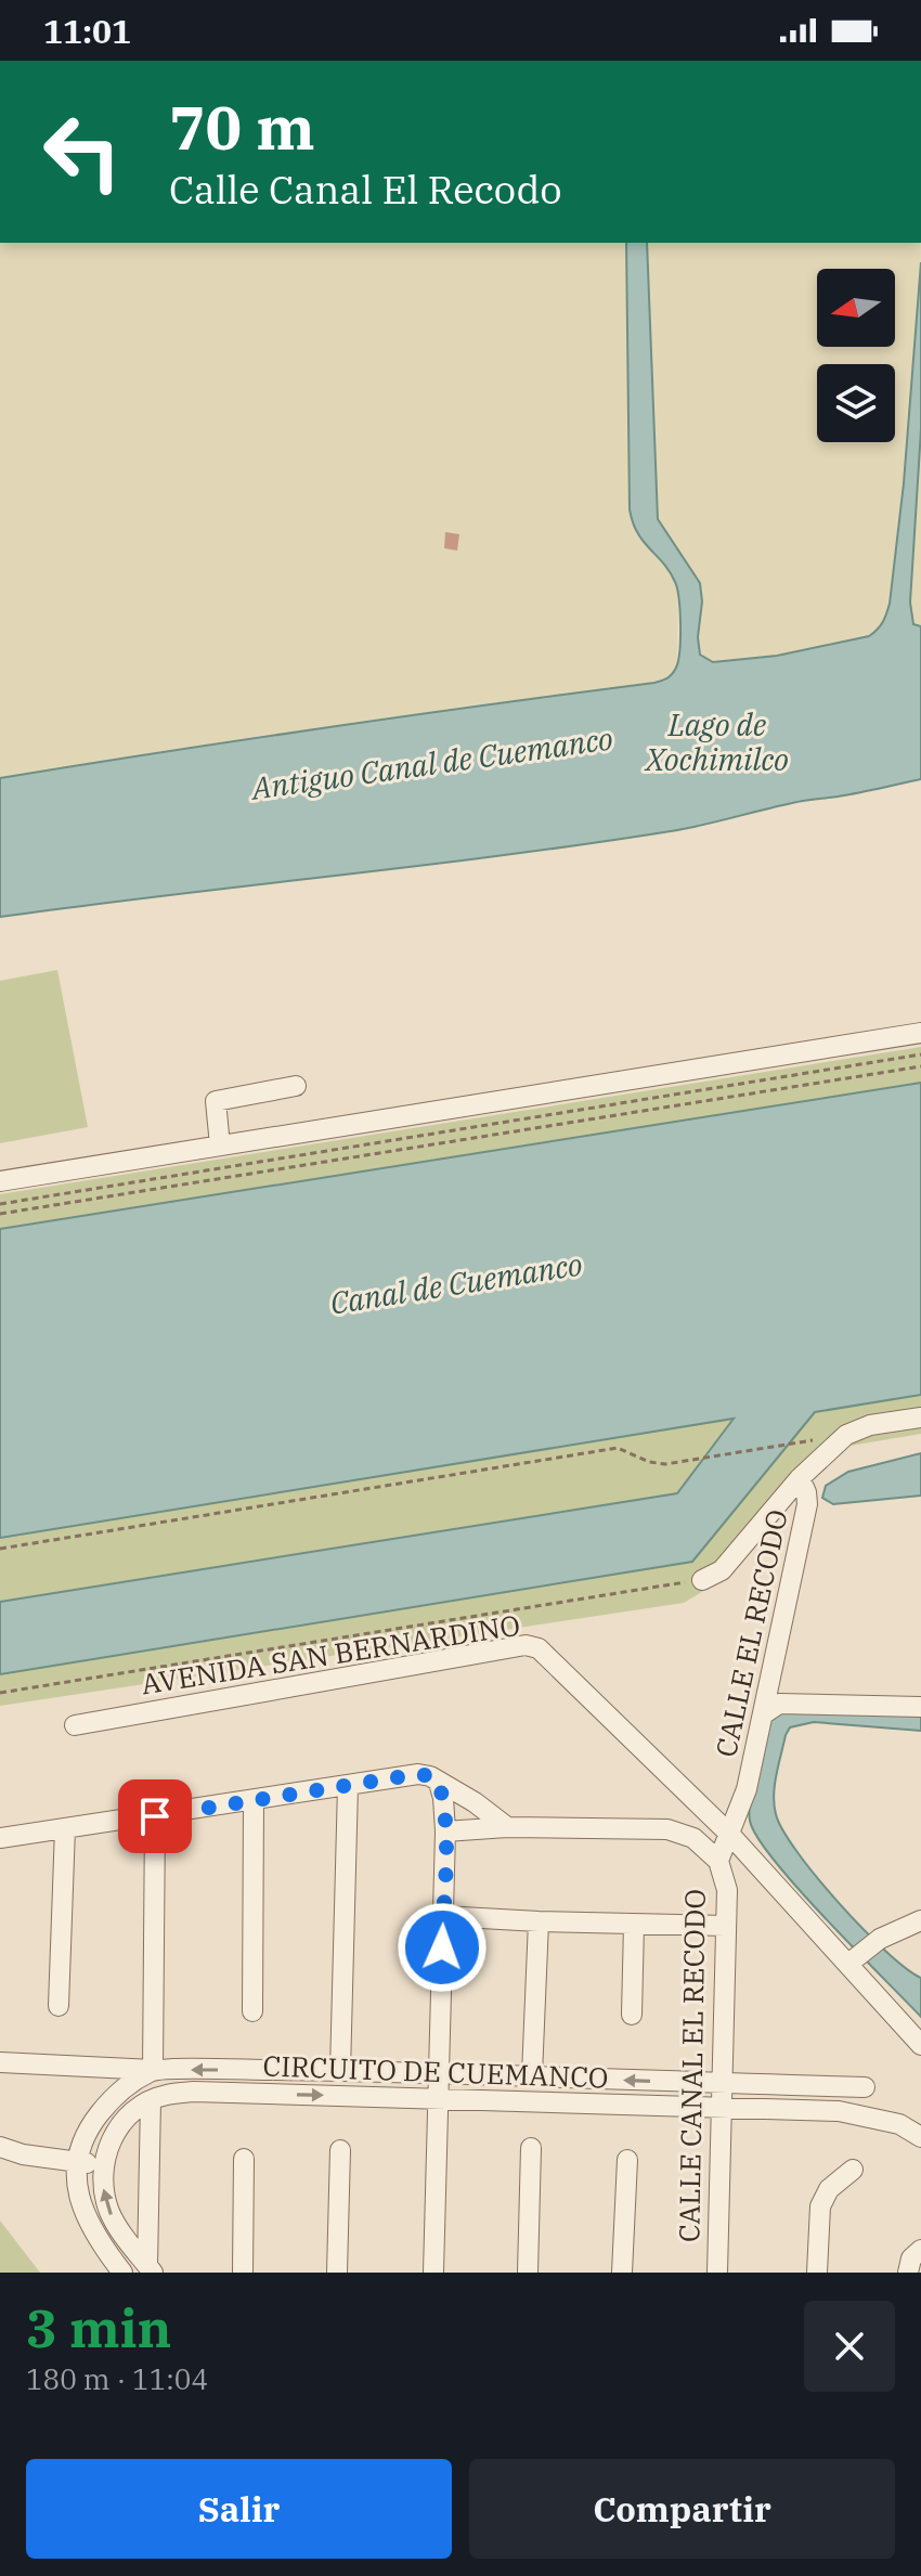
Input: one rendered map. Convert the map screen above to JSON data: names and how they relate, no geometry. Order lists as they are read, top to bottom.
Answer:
{
  "streets": {
    "street": [
      "CALLE EL RECODO",
      "AVENIDA SAN BERNARDINO",
      "CALLE CANAL EL RECODO",
      "CIRCUITO DE CUEMANCO"
    ]
  },
  "crossings": [
    ["CALLE EL RECODO", "AVENIDA SAN BERNARDINO"],
    ["CALLE EL RECODO", "CALLE CANAL EL RECODO"],
    ["AVENIDA SAN BERNARDINO", "CALLE CANAL EL RECODO"],
    ["CALLE CANAL EL RECODO", "CIRCUITO DE CUEMANCO"]
  ],
  "water": ["Lago de Xochimilco", "Antiguo Canal de Cuemanco", "Canal de Cuemanco"],
  "north": "left",
  "page": {
    "status": "11:01",
    "turn": ["70 m", "Calle Canal El Recodo"],
    "heading": ["3 min", "180 m · 11:04"],
    "buttons": ["Salir", "Compartir"]
  }
}
